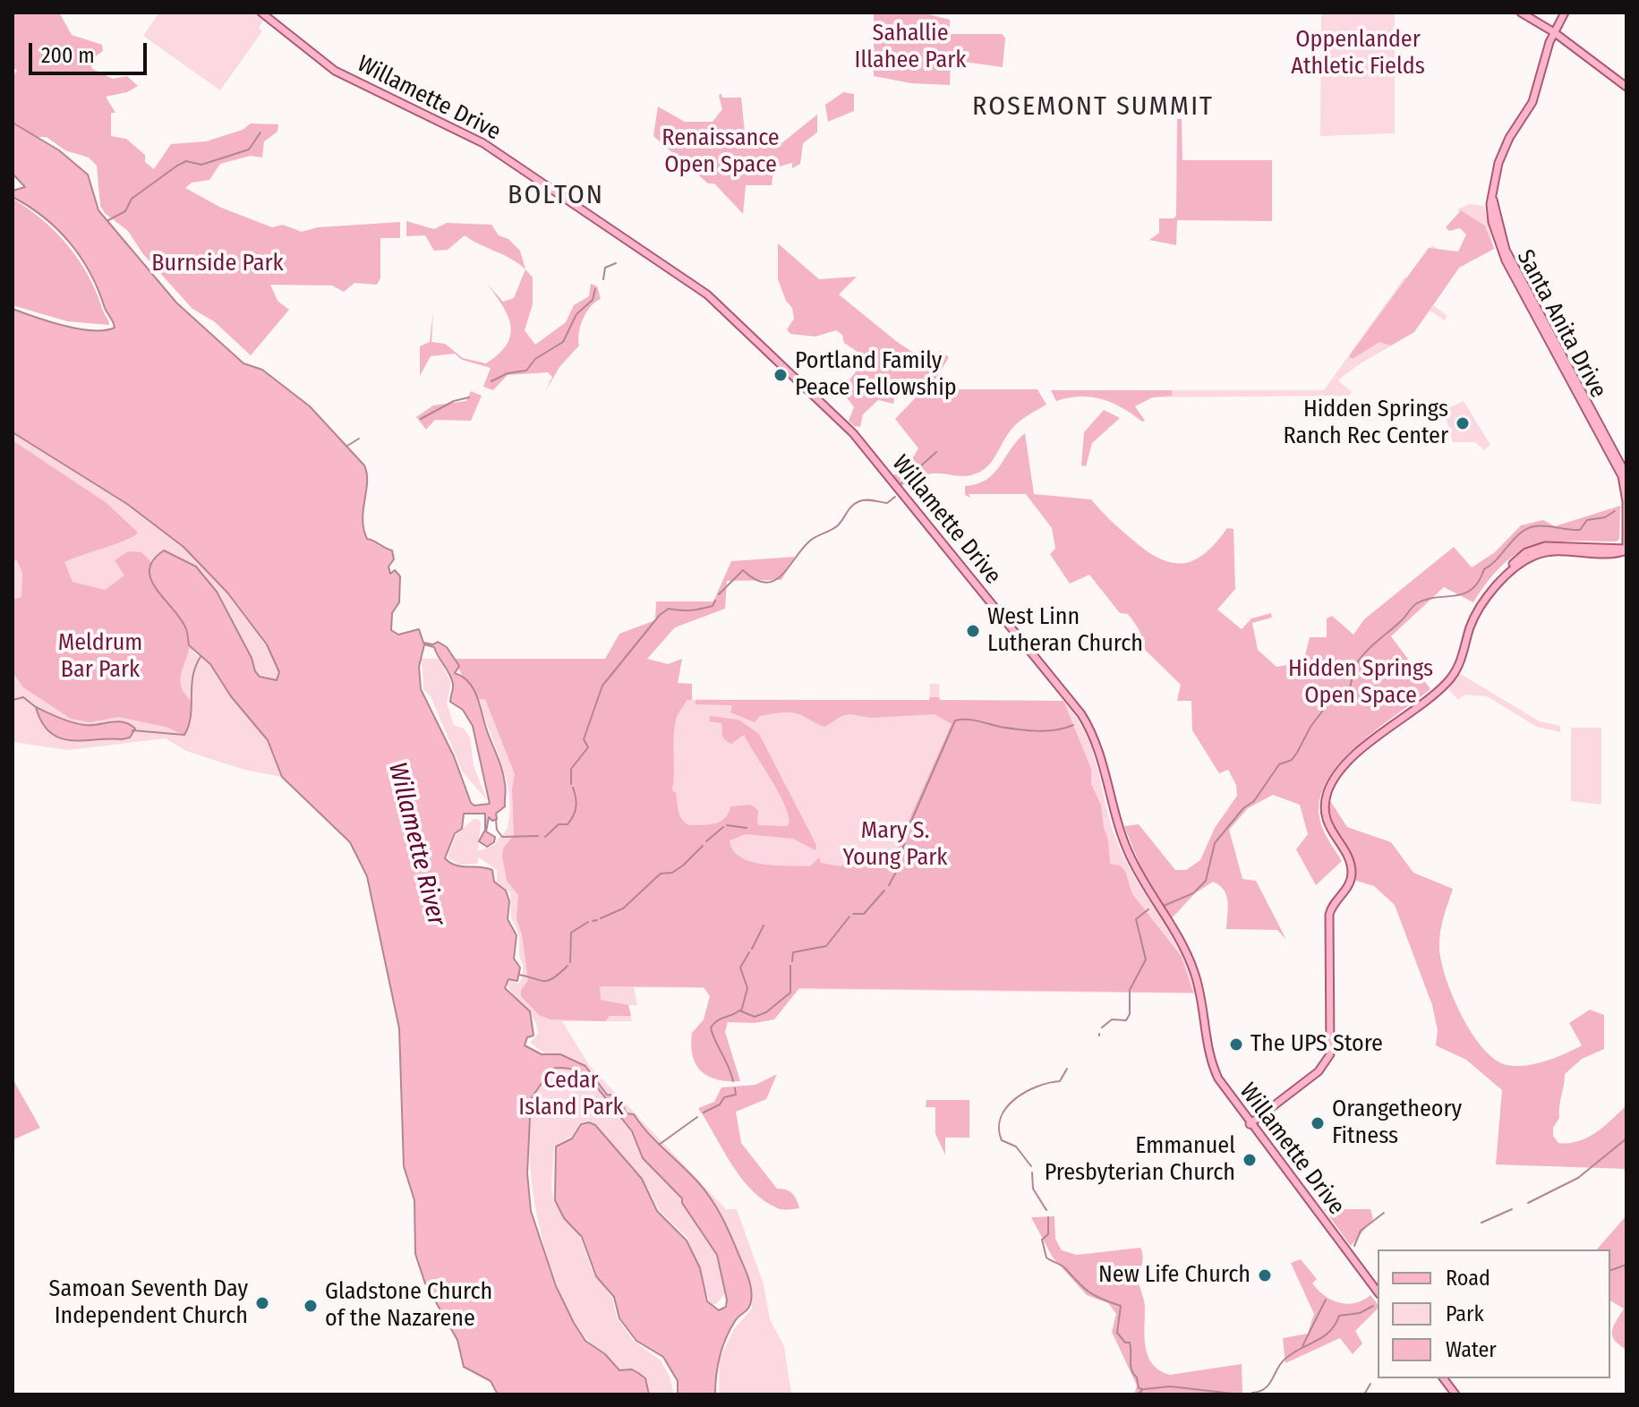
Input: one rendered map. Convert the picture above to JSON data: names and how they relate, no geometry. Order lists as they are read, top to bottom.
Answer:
{
  "streets": {
    "main road": ["Willamette Drive", "Santa Anita Drive"]
  },
  "districts": ["ROSEMONT SUMMIT", "BOLTON"],
  "water": ["Willamette River"],
  "parks": [
    "Sahallie Illahee Park",
    "Oppenlander Athletic Fields",
    "Renaissance Open Space",
    "Burnside Park",
    "Meldrum Bar Park",
    "Hidden Springs Open Space",
    "Mary S. Young Park",
    "Cedar Island Park"
  ],
  "places": [
    "Portland Family Peace Fellowship",
    "Hidden Springs Ranch Rec Center",
    "West Linn Lutheran Church",
    "The UPS Store",
    "Orangetheory Fitness",
    "Emmanuel Presbyterian Church",
    "New Life Church",
    "Samoan Seventh Day Independent Church",
    "Gladstone Church of the Nazarene"
  ],
  "legend": ["Road", "Park", "Water"],
  "scale_bar": "200 m"
}
